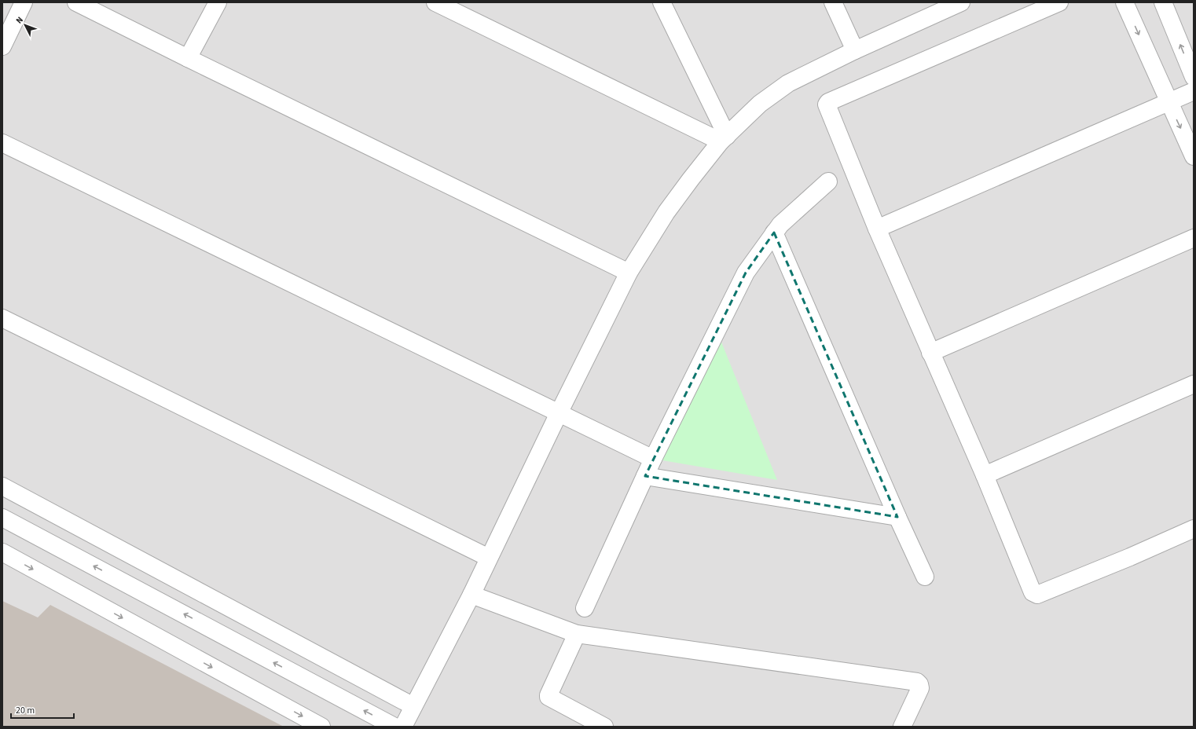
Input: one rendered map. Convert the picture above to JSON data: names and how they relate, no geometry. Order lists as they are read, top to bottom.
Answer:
{
  "scale_bar": "20 m",
  "north": "top left"
}
